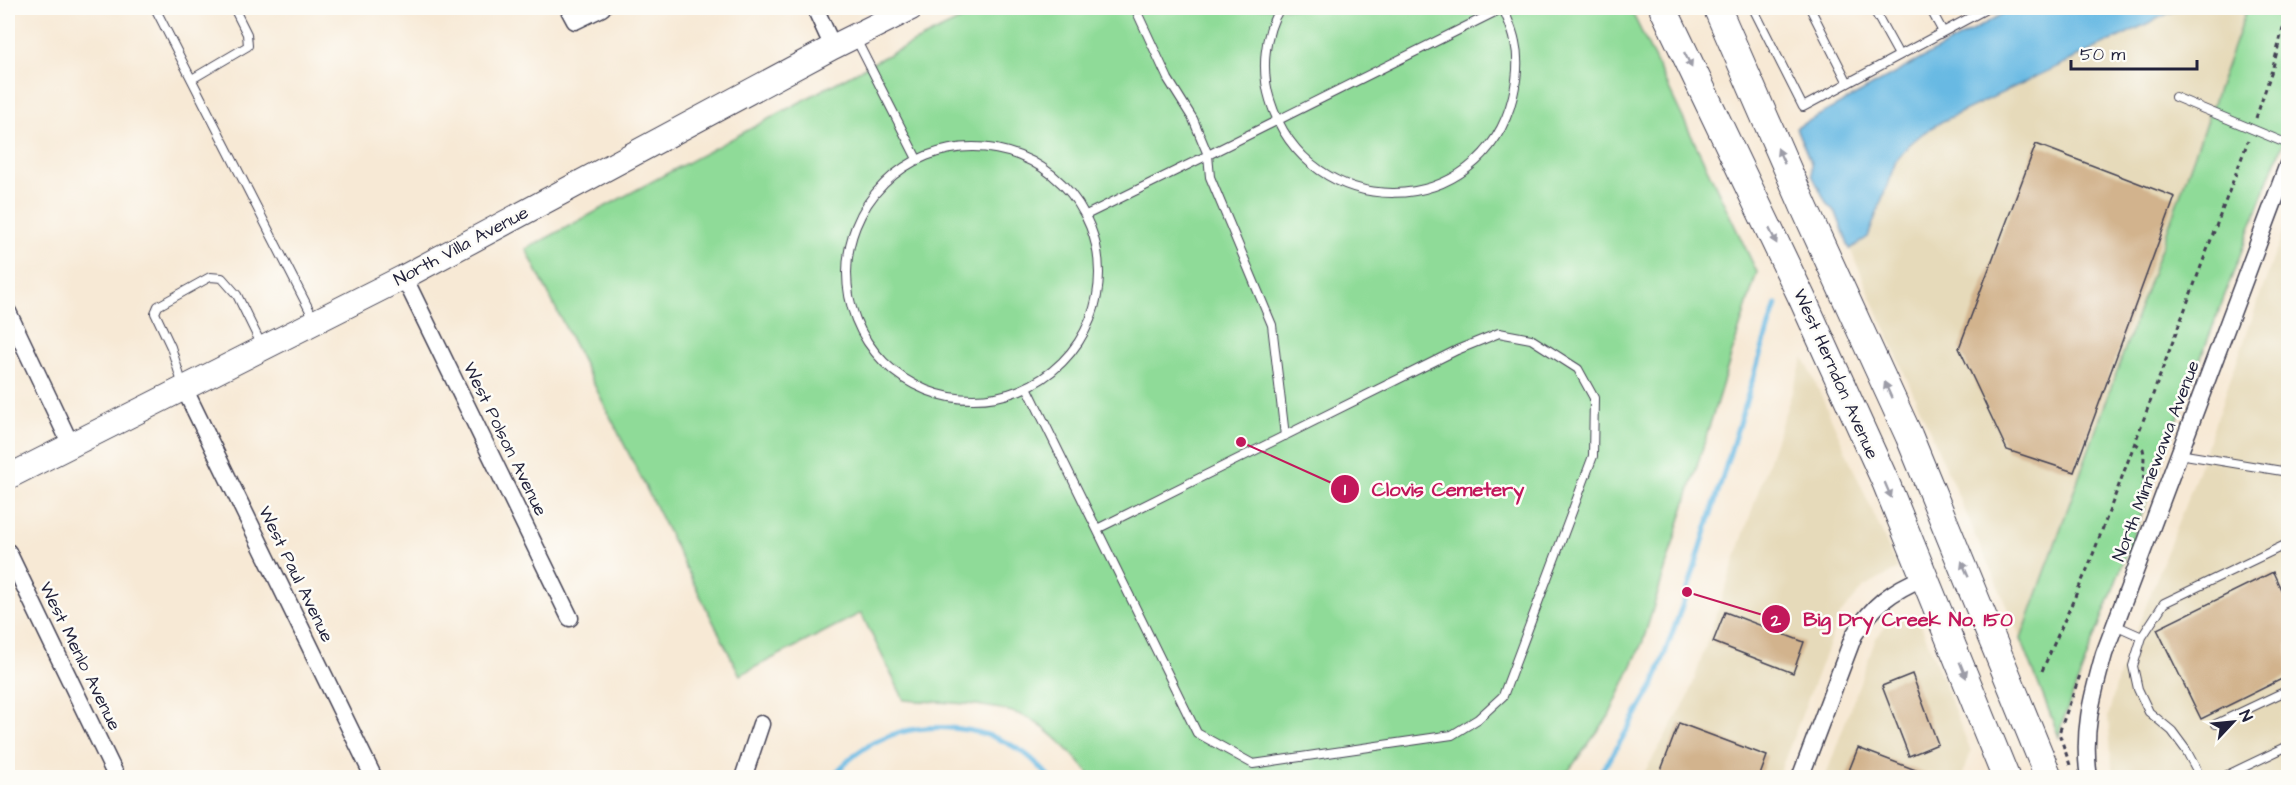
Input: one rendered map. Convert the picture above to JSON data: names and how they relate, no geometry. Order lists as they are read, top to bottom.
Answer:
{
  "streets": {
    "main road": ["North Villa Avenue", "West Herndon Avenue"],
    "street": [
      "West Polson Avenue",
      "North Minnewawa Avenue",
      "West Paul Avenue",
      "West Menlo Avenue"
    ]
  },
  "crossings": [
    ["North Villa Avenue", "West Polson Avenue"],
    ["North Villa Avenue", "West Paul Avenue"]
  ],
  "places": ["Clovis Cemetery", "Big Dry Creek No. 150"],
  "scale_bar": "50 m",
  "north": "top right"
}
